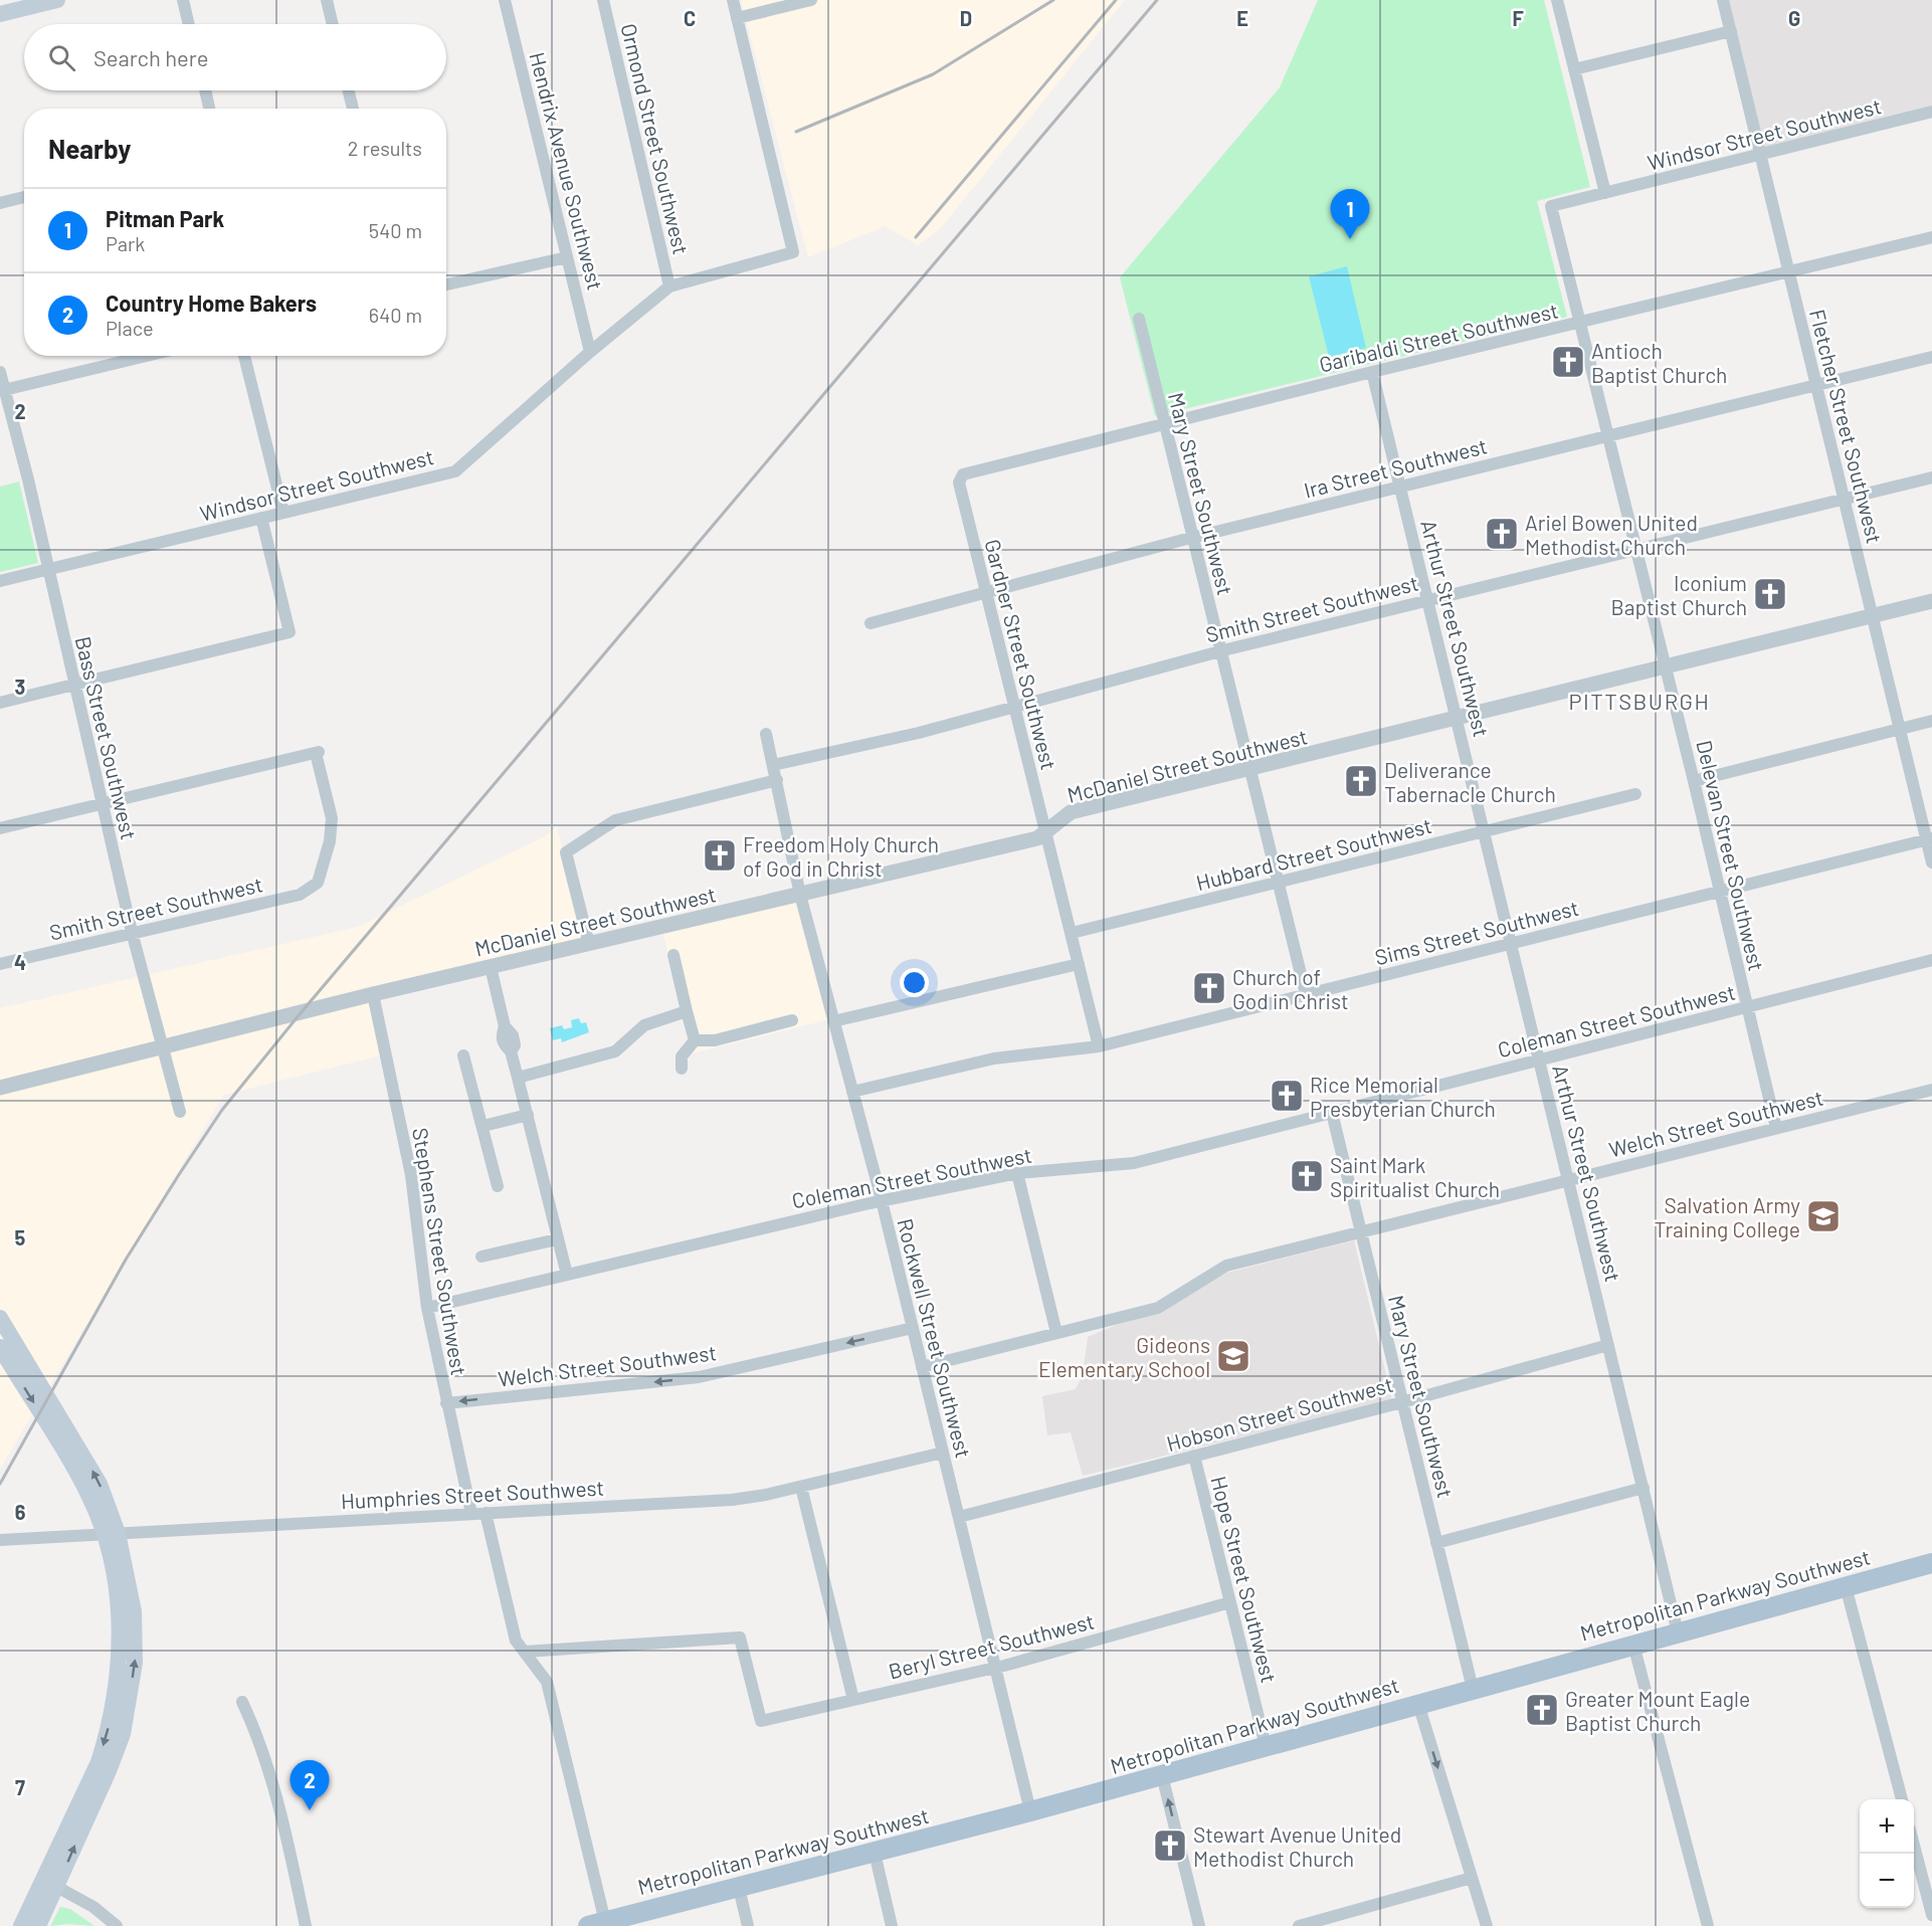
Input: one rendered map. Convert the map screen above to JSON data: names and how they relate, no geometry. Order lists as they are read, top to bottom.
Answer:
{
  "streets": {
    "main road": ["Metropolitan Parkway Southwest"],
    "street": [
      "Windsor Street Southwest",
      "Ormond Street Southwest",
      "Hendrix Avenue Southwest",
      "Garibaldi Street Southwest",
      "Fletcher Street Southwest",
      "Ira Street Southwest",
      "Mary Street Southwest",
      "Smith Street Southwest",
      "Arthur Street Southwest",
      "Gardner Street Southwest",
      "Bass Street Southwest",
      "McDaniel Street Southwest",
      "Hubbard Street Southwest",
      "Delevan Street Southwest",
      "Sims Street Southwest",
      "Coleman Street Southwest",
      "Welch Street Southwest",
      "Stephens Street Southwest",
      "Rockwell Street Southwest",
      "Hobson Street Southwest",
      "Humphries Street Southwest",
      "Hope Street Southwest",
      "Beryl Street Southwest"
    ]
  },
  "crossings": [
    ["Windsor Street Southwest", "Ormond Street Southwest"],
    ["Windsor Street Southwest", "Hendrix Avenue Southwest"],
    ["Windsor Street Southwest", "Fletcher Street Southwest"],
    ["Windsor Street Southwest", "Bass Street Southwest"],
    ["Windsor Street Southwest", "Delevan Street Southwest"],
    ["Garibaldi Street Southwest", "Fletcher Street Southwest"],
    ["Garibaldi Street Southwest", "Mary Street Southwest"],
    ["Garibaldi Street Southwest", "Arthur Street Southwest"],
    ["Garibaldi Street Southwest", "Gardner Street Southwest"],
    ["Garibaldi Street Southwest", "Delevan Street Southwest"],
    ["Fletcher Street Southwest", "Ira Street Southwest"],
    ["Fletcher Street Southwest", "Smith Street Southwest"],
    ["Fletcher Street Southwest", "McDaniel Street Southwest"],
    ["Fletcher Street Southwest", "Sims Street Southwest"],
    ["Ira Street Southwest", "Mary Street Southwest"],
    ["Ira Street Southwest", "Arthur Street Southwest"],
    ["Ira Street Southwest", "Gardner Street Southwest"],
    ["Ira Street Southwest", "Delevan Street Southwest"],
    ["Mary Street Southwest", "Smith Street Southwest"],
    ["Mary Street Southwest", "McDaniel Street Southwest"],
    ["Mary Street Southwest", "Hubbard Street Southwest"],
    ["Mary Street Southwest", "Sims Street Southwest"],
    ["Mary Street Southwest", "Coleman Street Southwest"],
    ["Mary Street Southwest", "Welch Street Southwest"],
    ["Mary Street Southwest", "Hobson Street Southwest"],
    ["Mary Street Southwest", "Metropolitan Parkway Southwest"],
    ["Smith Street Southwest", "Arthur Street Southwest"],
    ["Smith Street Southwest", "Gardner Street Southwest"],
    ["Smith Street Southwest", "Bass Street Southwest"],
    ["Smith Street Southwest", "Delevan Street Southwest"],
    ["Smith Street Southwest", "Rockwell Street Southwest"],
    ["Arthur Street Southwest", "McDaniel Street Southwest"],
    ["Arthur Street Southwest", "Hubbard Street Southwest"],
    ["Arthur Street Southwest", "Sims Street Southwest"],
    ["Arthur Street Southwest", "Coleman Street Southwest"],
    ["Arthur Street Southwest", "Welch Street Southwest"],
    ["Arthur Street Southwest", "Hobson Street Southwest"],
    ["Arthur Street Southwest", "Metropolitan Parkway Southwest"],
    ["Gardner Street Southwest", "McDaniel Street Southwest"],
    ["Gardner Street Southwest", "Hubbard Street Southwest"],
    ["Gardner Street Southwest", "Sims Street Southwest"],
    ["Bass Street Southwest", "McDaniel Street Southwest"],
    ["McDaniel Street Southwest", "Delevan Street Southwest"],
    ["McDaniel Street Southwest", "Stephens Street Southwest"],
    ["McDaniel Street Southwest", "Rockwell Street Southwest"],
    ["Delevan Street Southwest", "Sims Street Southwest"],
    ["Delevan Street Southwest", "Coleman Street Southwest"],
    ["Delevan Street Southwest", "Welch Street Southwest"],
    ["Sims Street Southwest", "Rockwell Street Southwest"],
    ["Coleman Street Southwest", "Stephens Street Southwest"],
    ["Coleman Street Southwest", "Rockwell Street Southwest"],
    ["Welch Street Southwest", "Stephens Street Southwest"],
    ["Welch Street Southwest", "Rockwell Street Southwest"],
    ["Stephens Street Southwest", "Humphries Street Southwest"],
    ["Rockwell Street Southwest", "Hobson Street Southwest"],
    ["Rockwell Street Southwest", "Humphries Street Southwest"],
    ["Rockwell Street Southwest", "Metropolitan Parkway Southwest"],
    ["Rockwell Street Southwest", "Beryl Street Southwest"],
    ["Hobson Street Southwest", "Hope Street Southwest"],
    ["Hope Street Southwest", "Metropolitan Parkway Southwest"],
    ["Hope Street Southwest", "Beryl Street Southwest"]
  ],
  "districts": ["PITTSBURGH"],
  "places": {
    "church": [
      "Antioch Baptist Church",
      "Ariel Bowen United Methodist Church",
      "Iconium Baptist Church",
      "Deliverance Tabernacle Church",
      "Freedom Holy Church of God in Christ",
      "Church of God in Christ",
      "Rice Memorial Presbyterian Church",
      "Saint Mark Spiritualist Church",
      "Greater Mount Eagle Baptist Church",
      "Stewart Avenue United Methodist Church"
    ],
    "school or university": ["Salvation Army Training College", "Gideons Elementary School"]
  },
  "page": {
    "search": "Search here",
    "heading": ["Nearby", "2 results"],
    "list": [
      {
        "mark": "1",
        "name": "Pitman Park",
        "note": "Park",
        "value": "540 m"
      },
      {
        "mark": "2",
        "name": "Country Home Bakers",
        "note": "Place",
        "value": "640 m"
      }
    ],
    "pins": ["1", "2"],
    "map_buttons": ["+", "−"]
  },
  "grid": {
    "columns": [
      "C",
      "D",
      "E",
      "F",
      "G"
    ],
    "rows": [
      "2",
      "3",
      "4",
      "5",
      "6",
      "7"
    ]
  }
}
